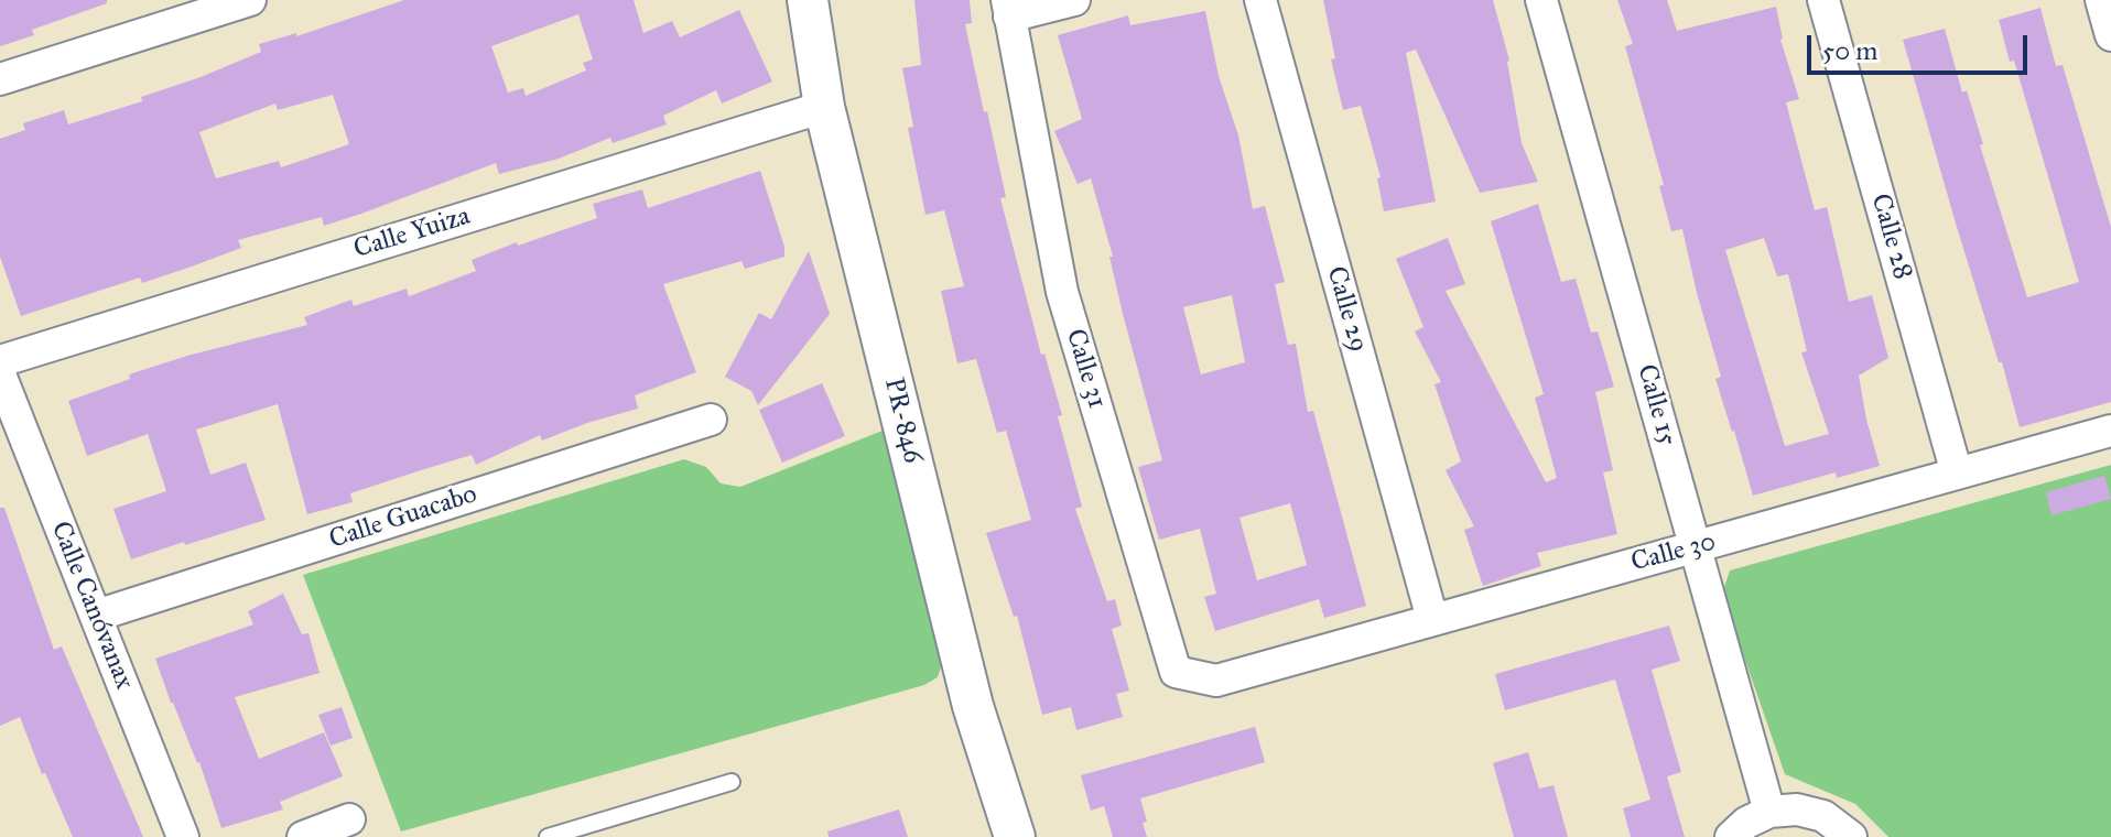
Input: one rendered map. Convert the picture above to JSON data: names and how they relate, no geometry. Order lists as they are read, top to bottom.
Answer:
{
  "streets": {
    "street": [
      "Calle Yuiza",
      "Calle 28",
      "Calle 29",
      "Calle 31",
      "Calle 15",
      "PR-846",
      "Calle Guacabo",
      "Calle 30",
      "Calle Canóvanax"
    ]
  },
  "crossings": [
    ["Calle Yuiza", "PR-846"],
    ["Calle 28", "Calle 30"],
    ["Calle 29", "Calle 30"],
    ["Calle 31", "Calle 30"],
    ["Calle 15", "Calle 30"],
    ["Calle Guacabo", "Calle Canóvanax"]
  ],
  "scale_bar": "50 m"
}
